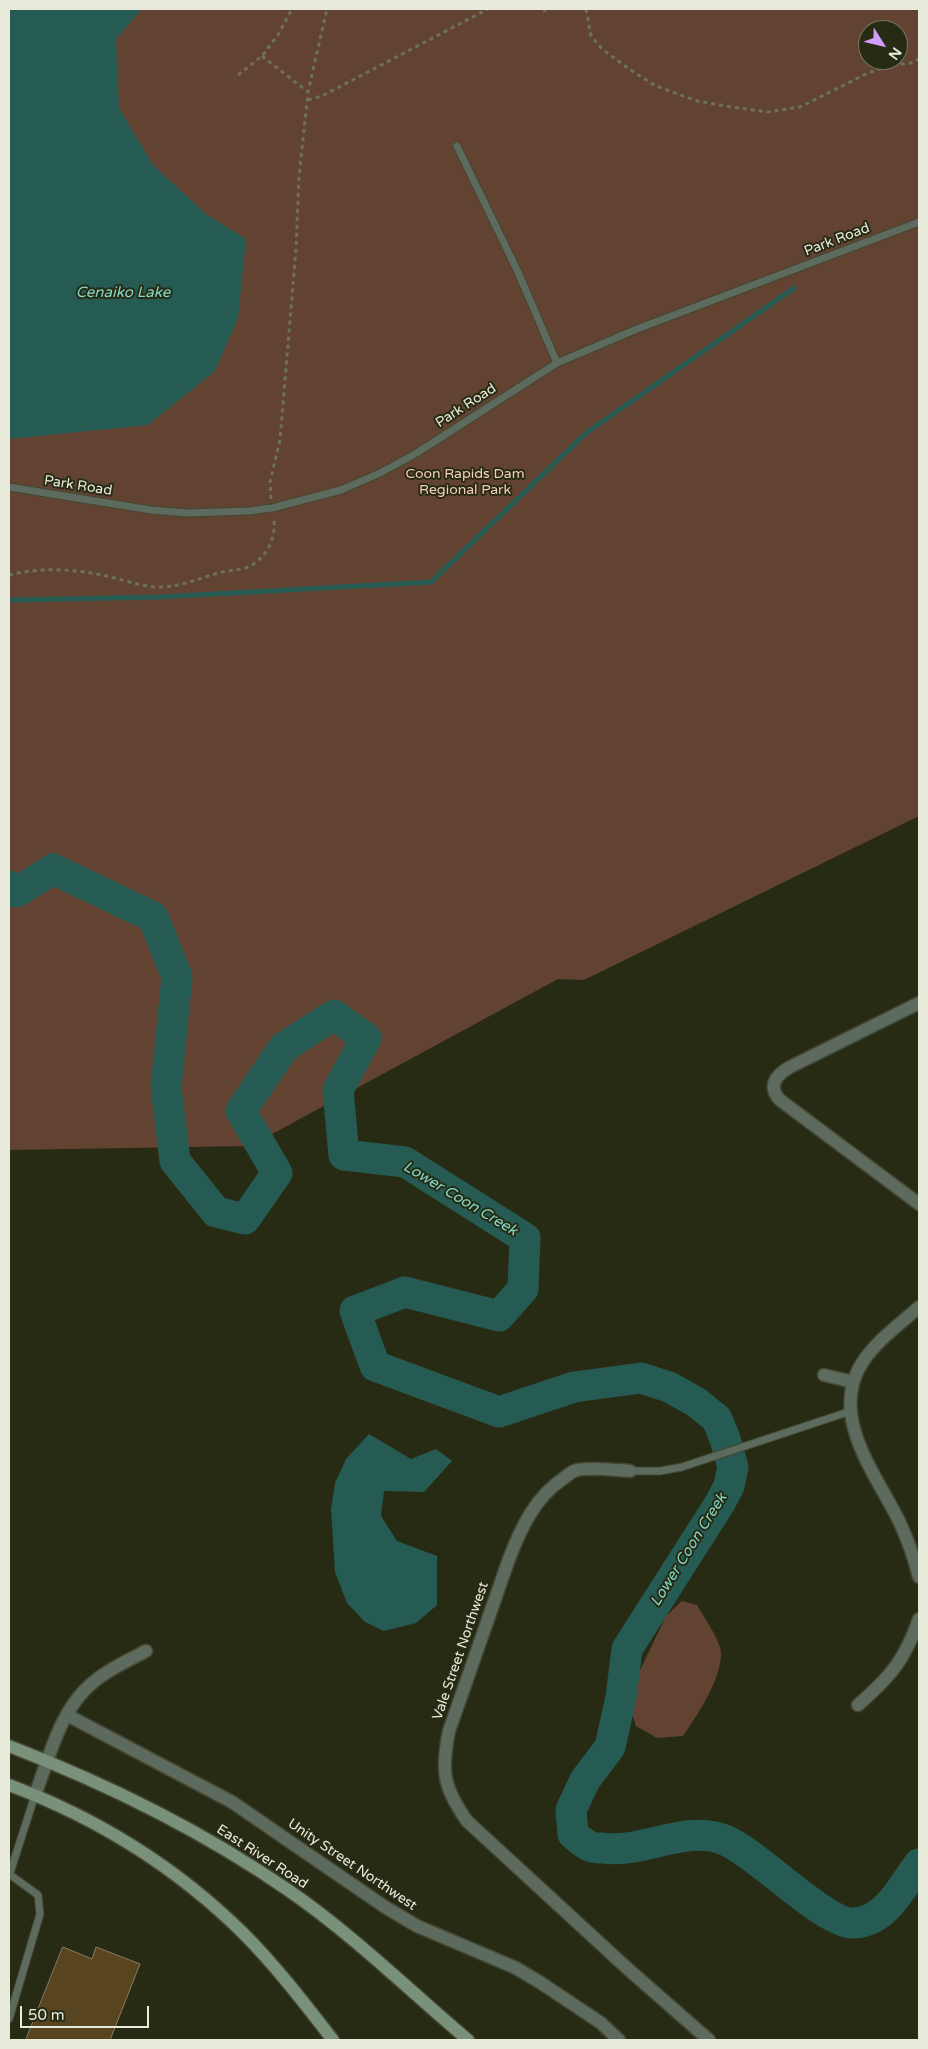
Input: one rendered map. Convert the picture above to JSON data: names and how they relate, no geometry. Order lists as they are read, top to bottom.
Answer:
{
  "streets": {
    "main road": ["East River Road"],
    "street": ["Vale Street Northwest", "Unity Street Northwest"],
    "lane": ["Park Road"]
  },
  "water": ["Cenaiko Lake", "Lower Coon Creek"],
  "parks": ["Coon Rapids Dam Regional Park"],
  "scale_bar": "50 m",
  "north": "bottom right"
}
